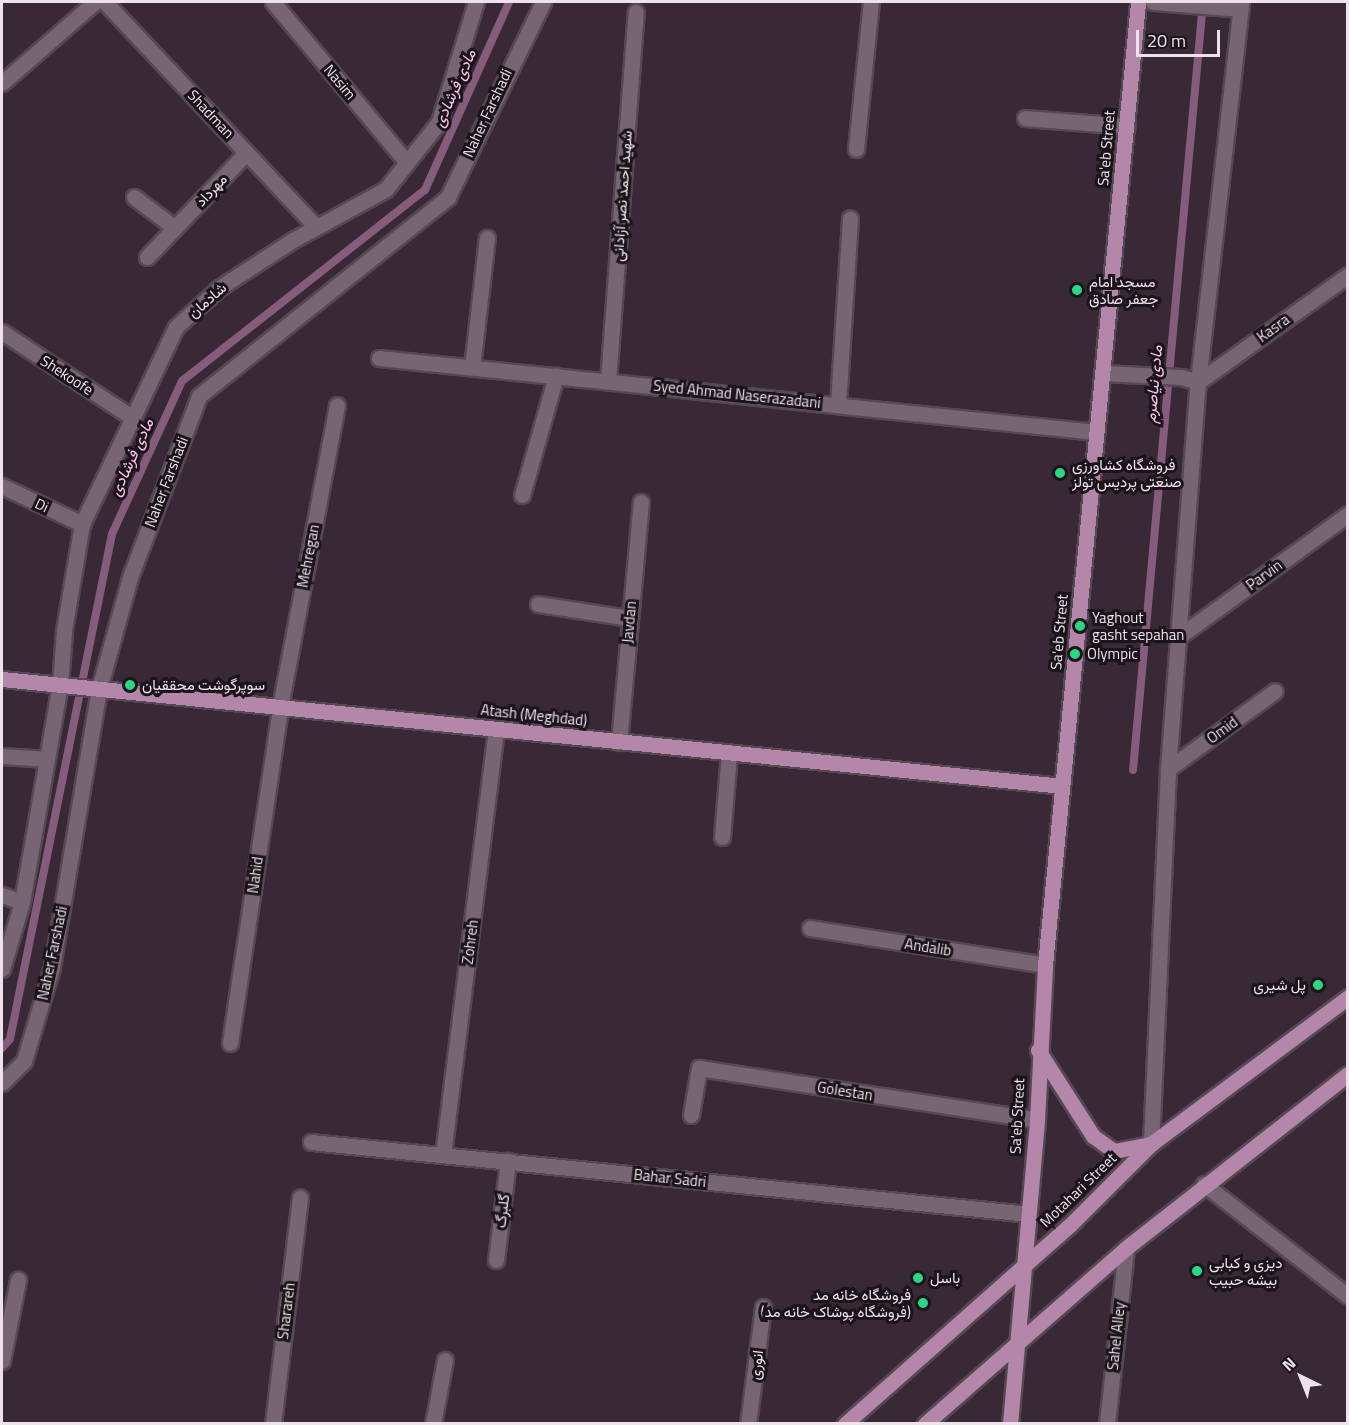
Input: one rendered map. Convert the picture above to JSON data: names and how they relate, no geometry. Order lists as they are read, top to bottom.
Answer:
{
  "streets": {
    "main road": ["Sa'eb Street", "Atash (Meghdad)", "Motahari Street"],
    "street": [
      "Nasim",
      "Naher Farshadi",
      "Shadman",
      "مهرداد",
      "شهید احمد نصر آزادانی",
      "شادمان",
      "Kasra",
      "Shekoofe",
      "Syed Ahmad Naserazadani",
      "Di",
      "Mehregan",
      "Parvin",
      "Javdan",
      "Omid",
      "Nahid",
      "Zohreh",
      "Andalib",
      "Golestan",
      "Bahar Sadri",
      "گلبرگ",
      "Sharareh",
      "Sahel Alley",
      "انوری"
    ]
  },
  "crossings": [
    ["Nasim", "شادمان"],
    ["Naher Farshadi", "Atash (Meghdad)"],
    ["Shadman", "مهرداد"],
    ["Shadman", "شادمان"],
    ["Sa'eb Street", "Syed Ahmad Naserazadani"],
    ["Sa'eb Street", "Atash (Meghdad)"],
    ["Sa'eb Street", "Andalib"],
    ["Sa'eb Street", "Golestan"],
    ["Sa'eb Street", "Bahar Sadri"],
    ["Sa'eb Street", "Motahari Street"],
    ["شهید احمد نصر آزادانی", "Syed Ahmad Naserazadani"],
    ["شادمان", "Shekoofe"],
    ["شادمان", "Di"],
    ["شادمان", "Atash (Meghdad)"],
    ["Mehregan", "Atash (Meghdad)"],
    ["Mehregan", "Nahid"],
    ["Javdan", "Atash (Meghdad)"],
    ["Atash (Meghdad)", "Nahid"],
    ["Atash (Meghdad)", "Zohreh"],
    ["Zohreh", "Bahar Sadri"],
    ["Bahar Sadri", "گلبرگ"]
  ],
  "water": ["مادی فرشادی", "مادی نیاصرم"],
  "places": [
    "مسجد امام جعفر صادق",
    "فروشگاه کشاورزی صنعتی پردیس تولز",
    "Yaghout gasht sepahan",
    "Olympic",
    "سوپرگوشت محققیان",
    "پل شیری",
    "دیزی و کبابی بیشه حبیب",
    "باسل",
    "فروشگاه خانه مد (فروشگاه پوشاک خانه مد)"
  ],
  "scale_bar": "20 m",
  "north": "top left"
}
